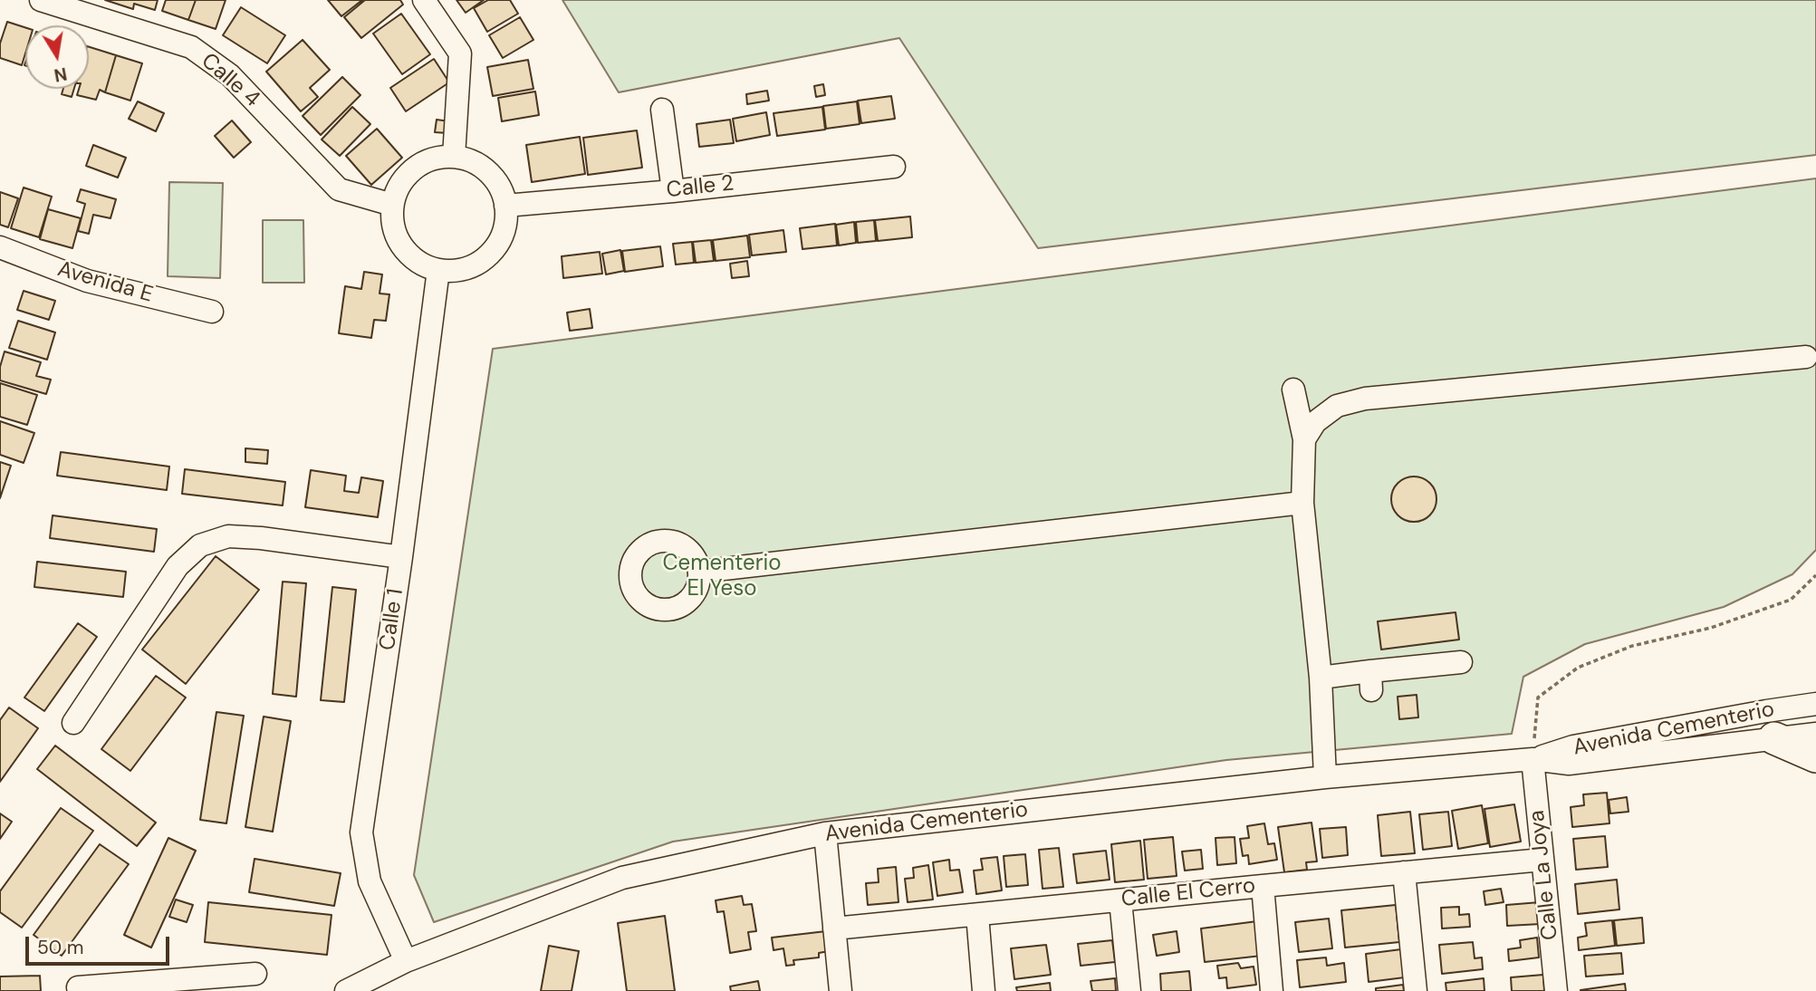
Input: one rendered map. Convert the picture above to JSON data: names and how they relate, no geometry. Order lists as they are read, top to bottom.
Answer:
{
  "streets": {
    "street": [
      "Calle 4",
      "Calle 2",
      "Avenida E",
      "Calle 1",
      "Avenida Cementerio",
      "Calle La Joya",
      "Calle El Cerro"
    ]
  },
  "crossings": [
    ["Calle 4", "Calle 2"],
    ["Calle 4", "Calle 1"],
    ["Calle 2", "Calle 1"],
    ["Calle 1", "Avenida Cementerio"],
    ["Avenida Cementerio", "Calle La Joya"],
    ["Calle La Joya", "Calle El Cerro"]
  ],
  "parks": ["Cementerio El Yeso"],
  "scale_bar": "50 m",
  "north": "bottom"
}
